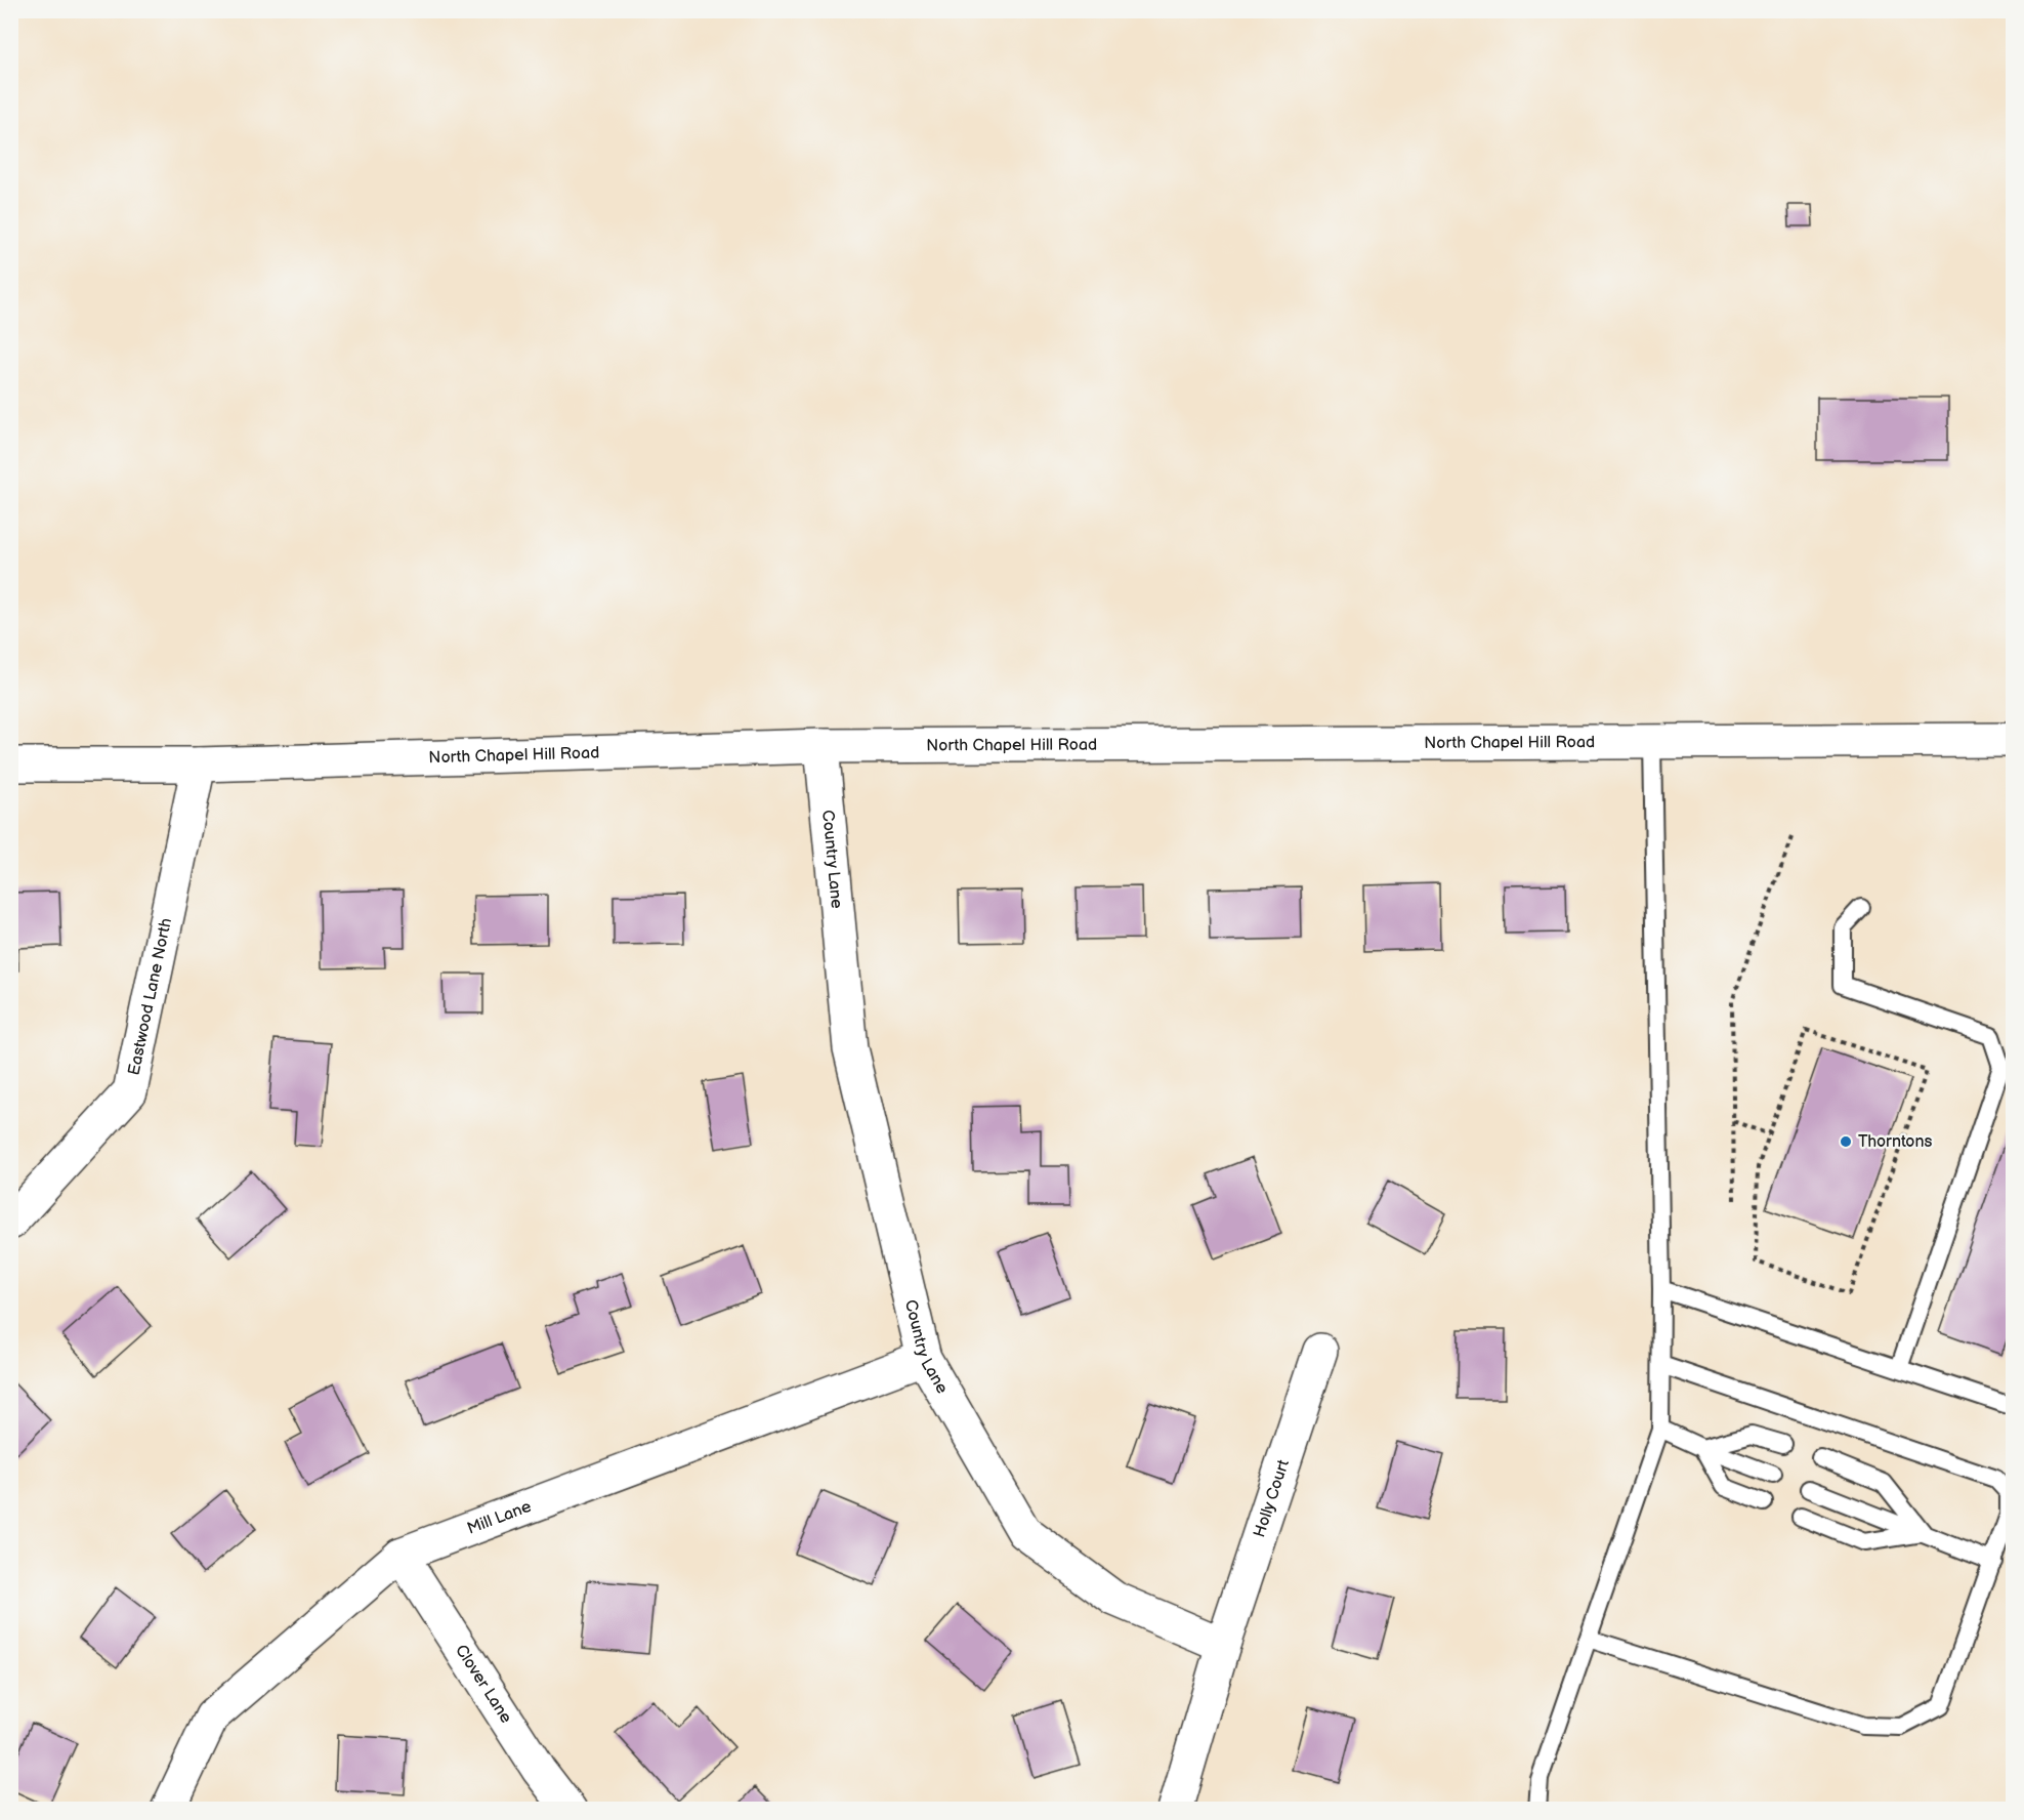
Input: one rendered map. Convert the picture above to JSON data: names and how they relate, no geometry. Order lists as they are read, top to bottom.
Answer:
{
  "streets": {
    "street": [
      "North Chapel Hill Road",
      "Country Lane",
      "Eastwood Lane North",
      "Holly Court",
      "Mill Lane",
      "Clover Lane"
    ]
  },
  "crossings": [
    ["North Chapel Hill Road", "Country Lane"],
    ["North Chapel Hill Road", "Eastwood Lane North"],
    ["Country Lane", "Holly Court"],
    ["Country Lane", "Mill Lane"],
    ["Mill Lane", "Clover Lane"]
  ],
  "places": ["Thorntons"]
}
